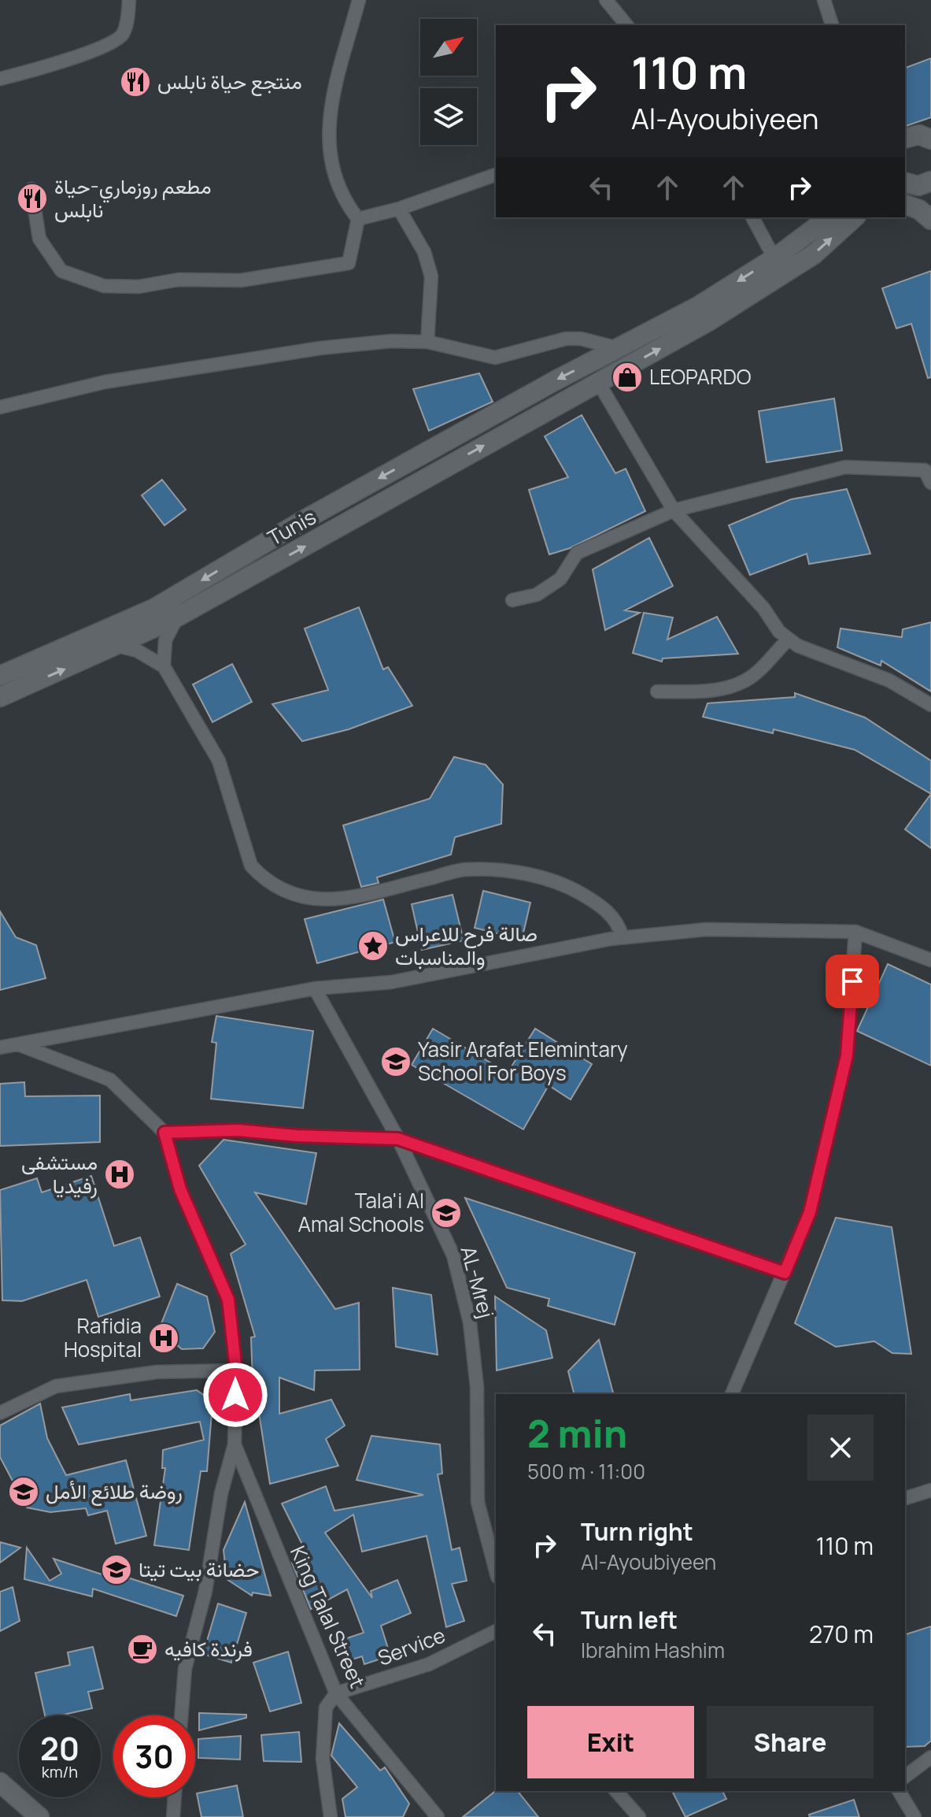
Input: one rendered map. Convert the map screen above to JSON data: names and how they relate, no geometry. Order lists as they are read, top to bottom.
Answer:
{
  "streets": {
    "main road": ["Tunis"],
    "street": ["AL-Mrej", "King Talal Street", "Service"]
  },
  "crossings": [
    ["King Talal Street", "Service"]
  ],
  "places": {
    "restaurant": ["منتجع حياة نابلس", "مطعم روزماري-حياة نابلس"],
    "shop": ["LEOPARDO"],
    "place": ["صالة فرح للاعراس والمناسبات"],
    "school or university": [
      "Yasir Arafat Elemintary School For Boys",
      "Tala'i Al Amal Schools",
      "روضة طلائع الأمل",
      "حضانة بيت تيتا"
    ],
    "hospital": ["مستشفى رفيديا", "Rafidia Hospital"],
    "cafe": ["فرندة كافيه"]
  },
  "north": "top right",
  "page": {
    "turn": ["110 m", "Al-Ayoubiyeen"],
    "heading": ["2 min", "500 m · 11:00"],
    "list": [
      {
        "name": "Turn right",
        "note": "Al-Ayoubiyeen",
        "value": "110 m"
      },
      {
        "name": "Turn left",
        "note": "Ibrahim Hashim",
        "value": "270 m"
      }
    ],
    "buttons": ["Exit", "Share"],
    "speed": "20 km/h",
    "limit": "30"
  }
}
